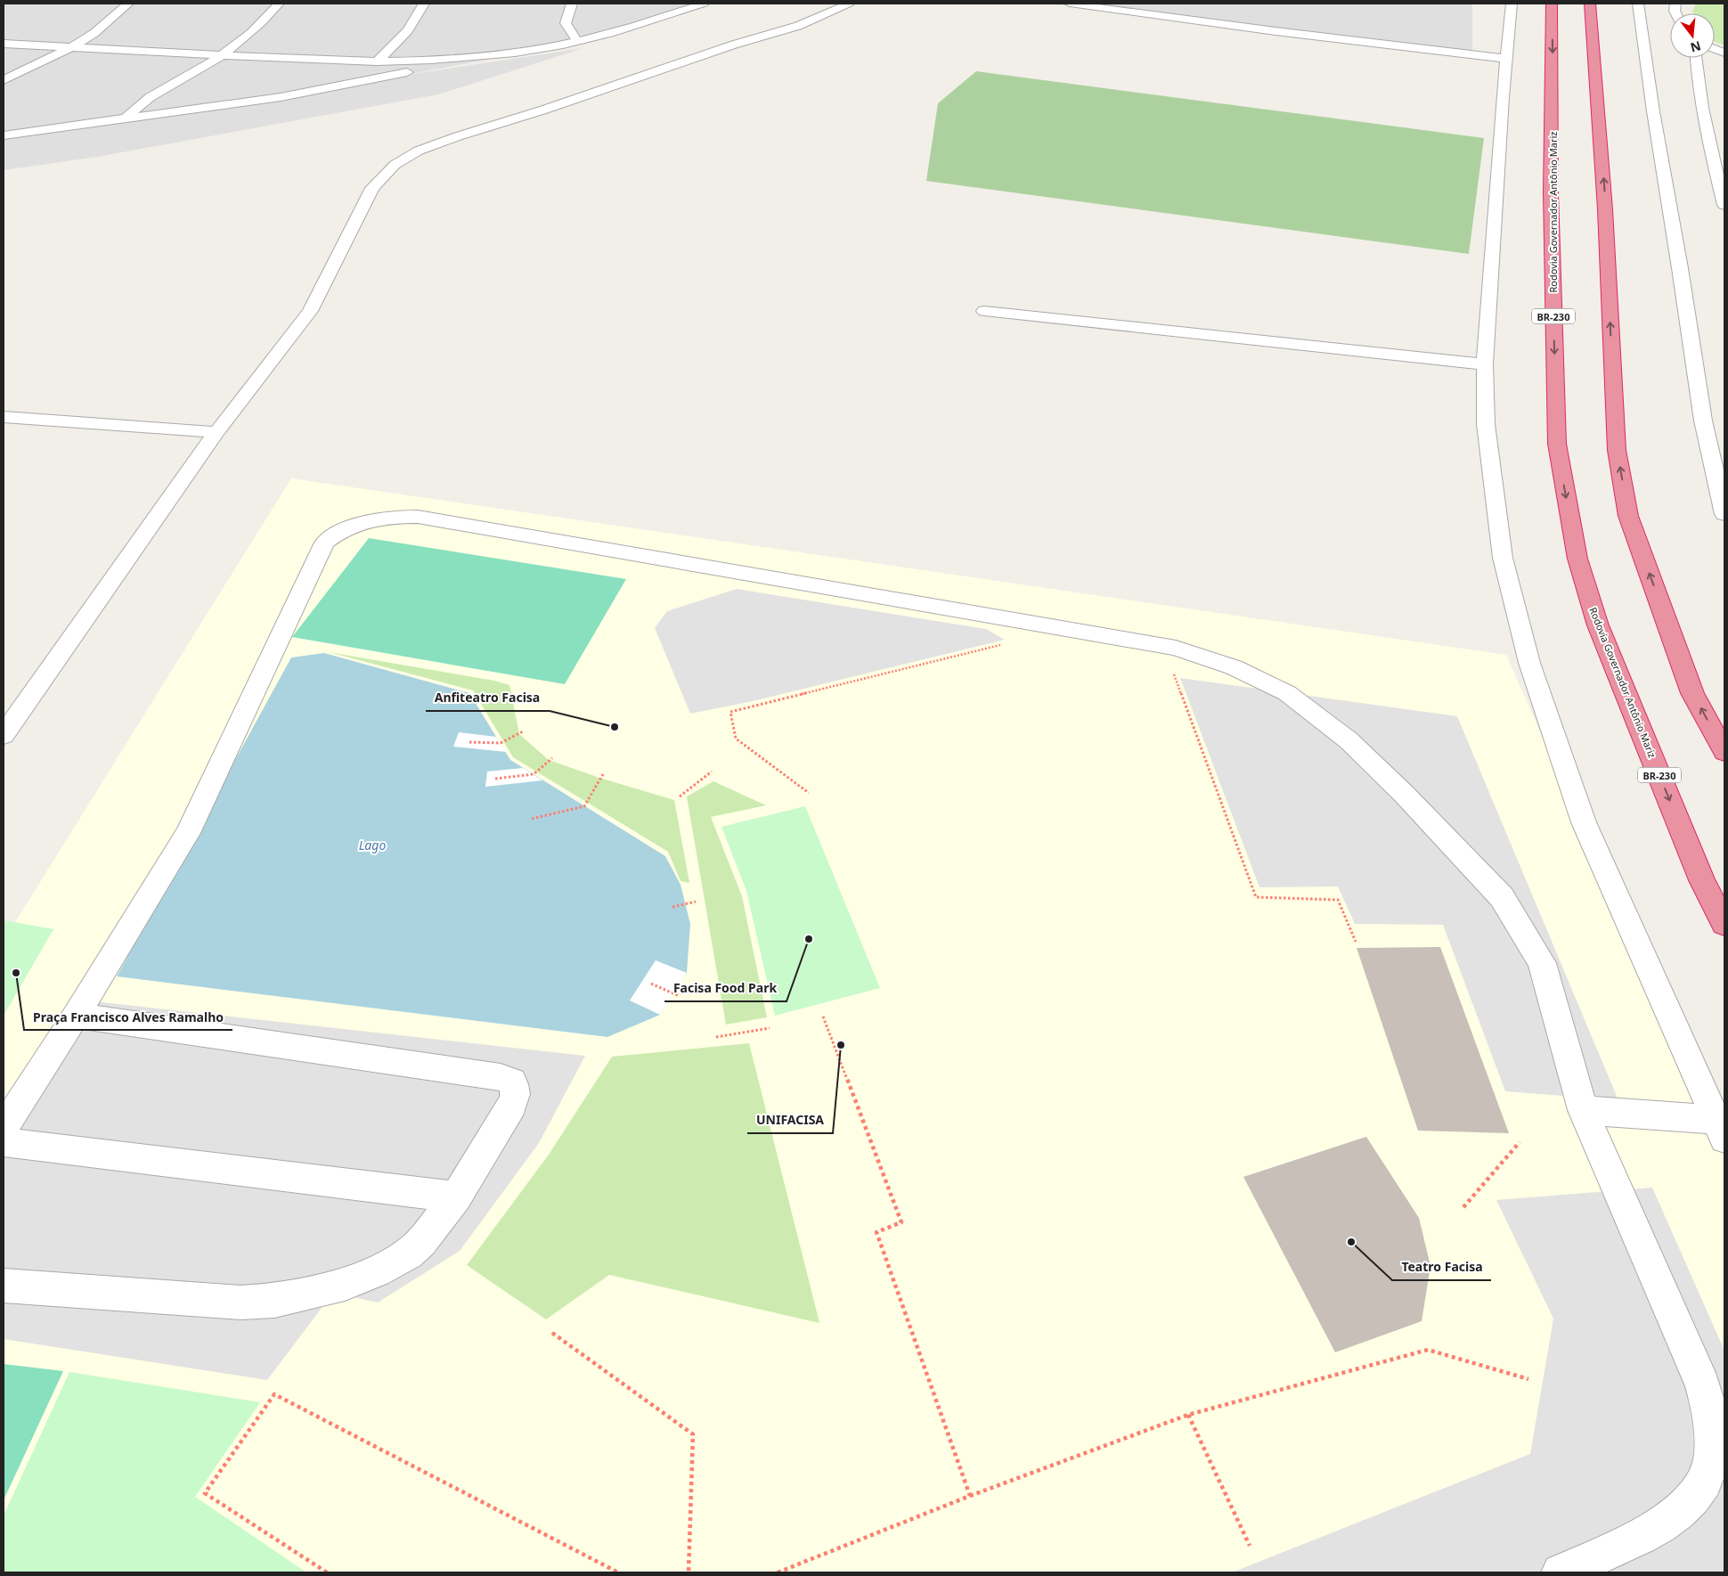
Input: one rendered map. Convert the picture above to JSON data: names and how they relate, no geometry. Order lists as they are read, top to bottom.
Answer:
{
  "streets": {
    "highway": ["Rodovia Governador Antônio Mariz", "BR-230"]
  },
  "water": ["Lago"],
  "places": [
    "Anfiteatro Facisa",
    "Facisa Food Park",
    "Praça Francisco Alves Ramalho",
    "UNIFACISA",
    "Teatro Facisa"
  ],
  "north": "bottom"
}
